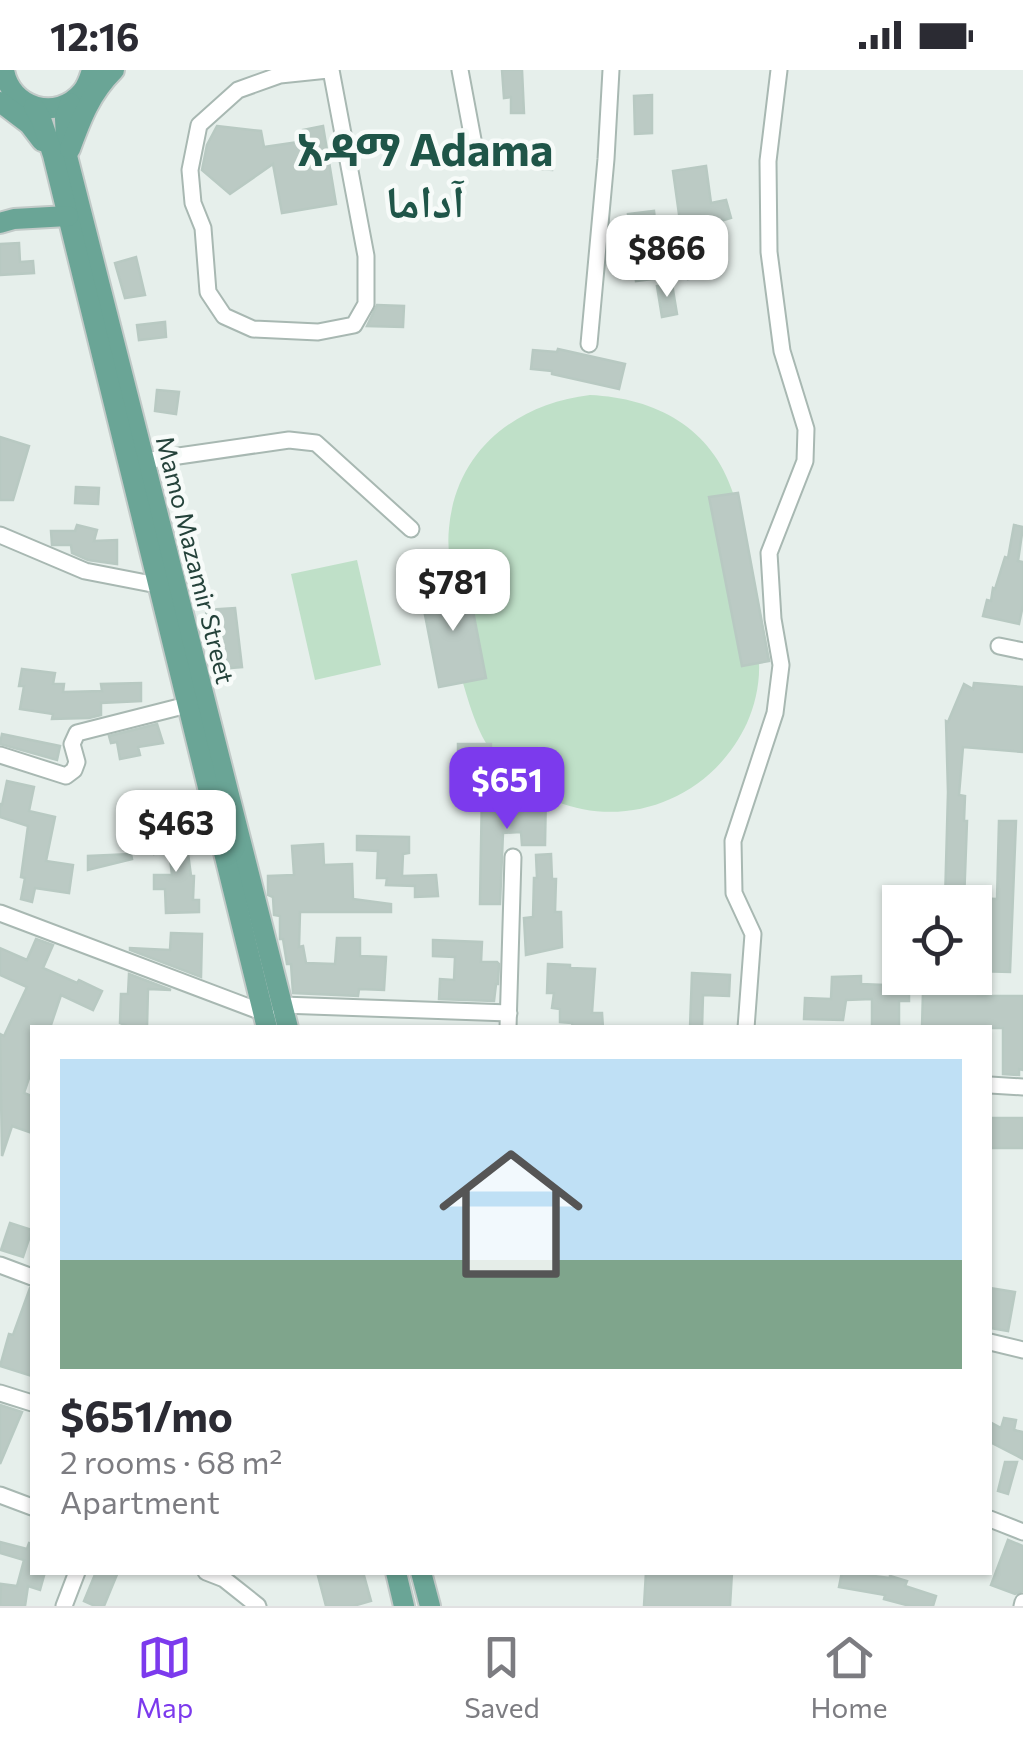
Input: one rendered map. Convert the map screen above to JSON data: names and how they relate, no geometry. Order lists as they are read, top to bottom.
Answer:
{
  "streets": {
    "main road": ["Mamo Mazamir Street"]
  },
  "districts": ["አዳማ Adama آداما"],
  "page": {
    "status": "12:16",
    "price": [
      "$866",
      "$781",
      "$651",
      "$463"
    ],
    "list": [
      {
        "name": "$651/mo",
        "note": "2 rooms · 68 m² · Apartment"
      }
    ],
    "tabs": ["Map", "Saved", "Home"]
  }
}
